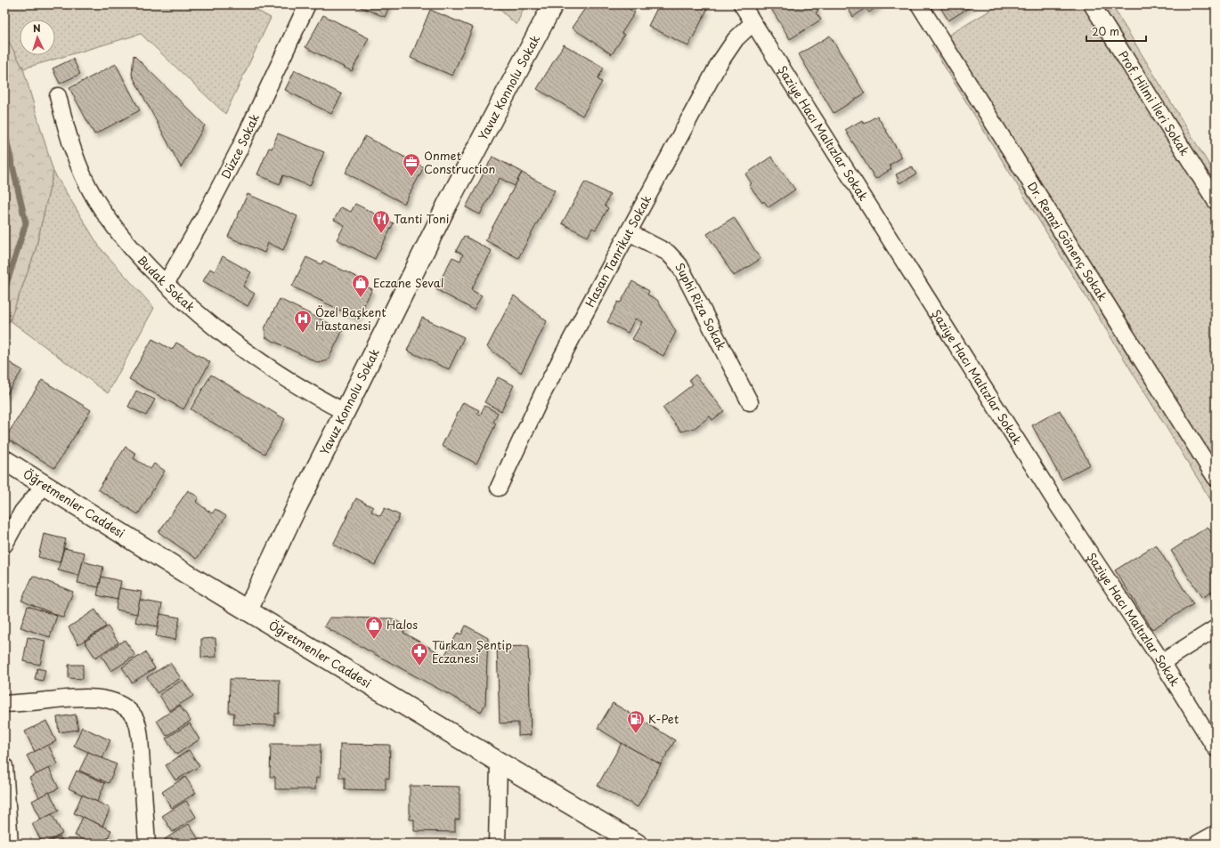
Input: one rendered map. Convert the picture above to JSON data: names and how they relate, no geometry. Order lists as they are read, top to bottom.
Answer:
{
  "streets": {
    "main road": ["Yavuz Konnolu Sokak", "Öğretmenler Caddesi"],
    "street": [
      "Prof. Hilmi İleri Sokak",
      "Şaziye Hacı Maltızlar Sokak",
      "Düzce Sokak",
      "Dr. Remzi Gönenç Sokak",
      "Hasan Tanrikut Sokak",
      "Budak Sokak",
      "Suphi Riza Sokak"
    ]
  },
  "crossings": [
    ["Yavuz Konnolu Sokak", "Budak Sokak"],
    ["Yavuz Konnolu Sokak", "Öğretmenler Caddesi"],
    ["Şaziye Hacı Maltızlar Sokak", "Hasan Tanrikut Sokak"],
    ["Düzce Sokak", "Budak Sokak"],
    ["Hasan Tanrikut Sokak", "Suphi Riza Sokak"]
  ],
  "places": {
    "office": ["Onmet Construction"],
    "restaurant": ["Tanti Toni"],
    "shop": ["Eczane Seval", "Halos"],
    "hospital": ["Özel Başkent Hastanesi"],
    "pharmacy": ["Türkan Şentip Eczanesi"],
    "fuel station": ["K-Pet"]
  },
  "scale_bar": "20 m",
  "north": "top"
}
